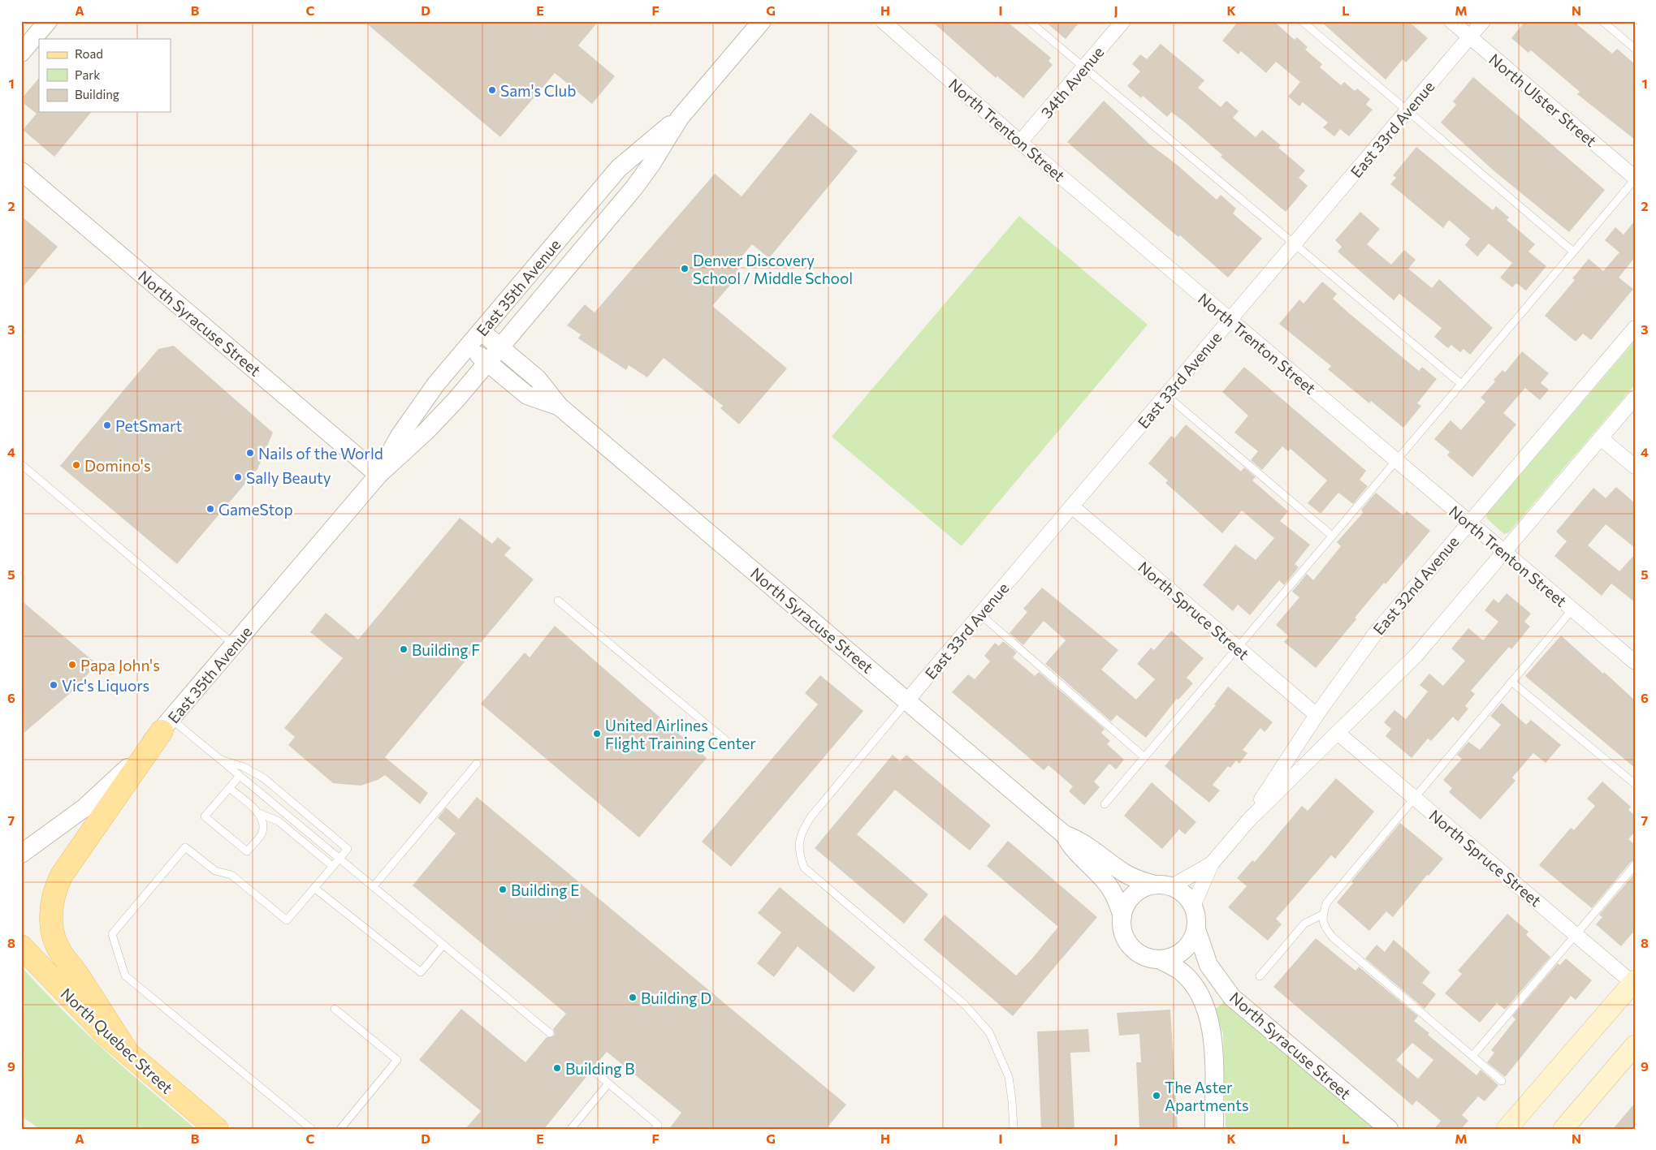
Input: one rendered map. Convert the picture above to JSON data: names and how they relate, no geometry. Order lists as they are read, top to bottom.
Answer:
{
  "streets": {
    "main road": ["North Quebec Street"],
    "street": [
      "34th Avenue",
      "North Ulster Street",
      "East 33rd Avenue",
      "North Trenton Street",
      "East 35th Avenue",
      "North Syracuse Street",
      "East 32nd Avenue",
      "North Spruce Street"
    ]
  },
  "crossings": [
    ["34th Avenue", "North Trenton Street"],
    ["North Ulster Street", "East 33rd Avenue"],
    ["East 33rd Avenue", "North Trenton Street"],
    ["East 33rd Avenue", "North Syracuse Street"],
    ["East 33rd Avenue", "North Spruce Street"],
    ["North Trenton Street", "East 32nd Avenue"],
    ["East 35th Avenue", "North Syracuse Street"],
    ["North Syracuse Street", "East 32nd Avenue"],
    ["East 32nd Avenue", "North Spruce Street"]
  ],
  "places": [
    "Sam's Club",
    "Denver Discovery School / Middle School",
    "PetSmart",
    "Nails of the World",
    "Domino's",
    "Sally Beauty",
    "GameStop",
    "Building F",
    "Papa John's",
    "Vic's Liquors",
    "United Airlines Flight Training Center",
    "Building E",
    "Building D",
    "Building B",
    "The Aster Apartments"
  ],
  "legend": ["Road", "Park", "Building"],
  "grid": {
    "columns": [
      "A",
      "B",
      "C",
      "D",
      "E",
      "F",
      "G",
      "H",
      "I",
      "J",
      "K",
      "L",
      "M",
      "N"
    ],
    "rows": [
      "1",
      "2",
      "3",
      "4",
      "5",
      "6",
      "7",
      "8",
      "9"
    ]
  }
}
